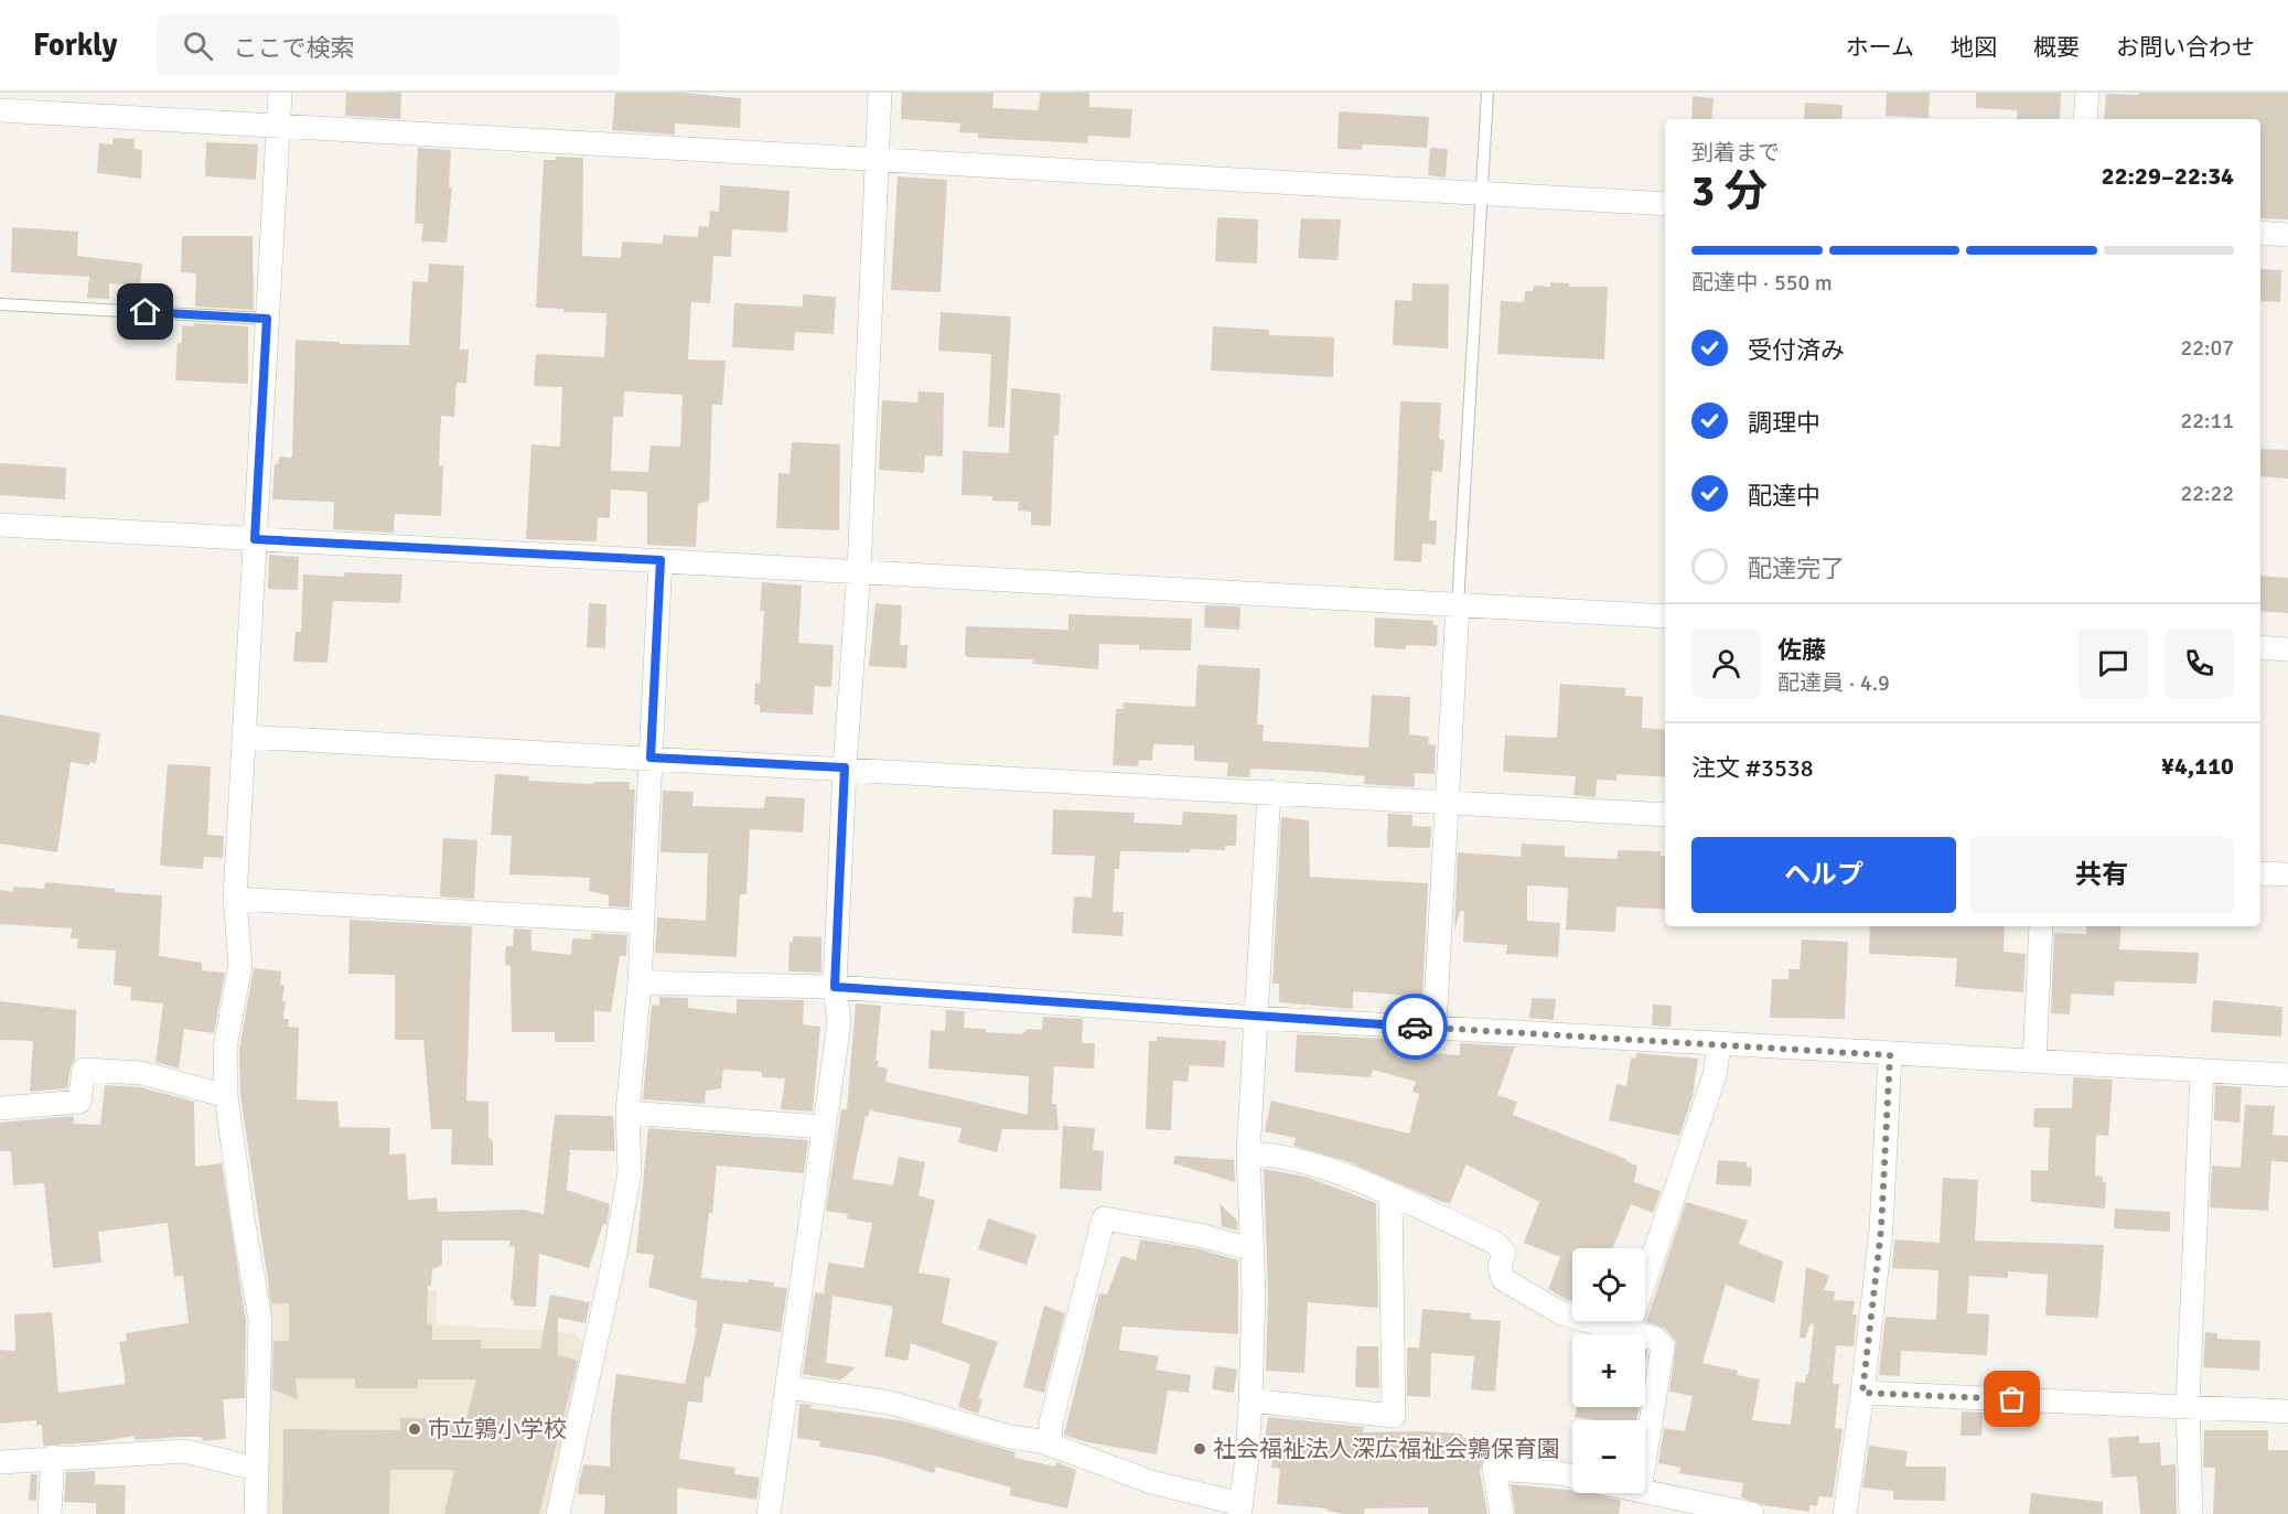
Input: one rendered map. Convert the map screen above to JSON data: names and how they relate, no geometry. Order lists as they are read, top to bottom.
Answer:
{
  "places": ["市立鶉小学校", "社会福祉法人深広福祉会鶉保育園"],
  "page": {
    "header": "Forkly",
    "search": "ここで検索",
    "nav": [
      "ホーム",
      "地図",
      "概要",
      "お問い合わせ"
    ],
    "heading": ["3 分", "到着まで", "22:29–22:34"],
    "panel": [
      "佐藤",
      "配達員 · 4.9",
      "注文 #3538",
      "¥4,110"
    ],
    "bar": "配達中 · 550 m",
    "list": [
      ["受付済み", "22:07"],
      ["調理中", "22:11"],
      ["配達中", "22:22"],
      "配達完了"
    ],
    "buttons": ["ヘルプ", "共有"],
    "map_buttons": ["+", "−"]
  }
}
